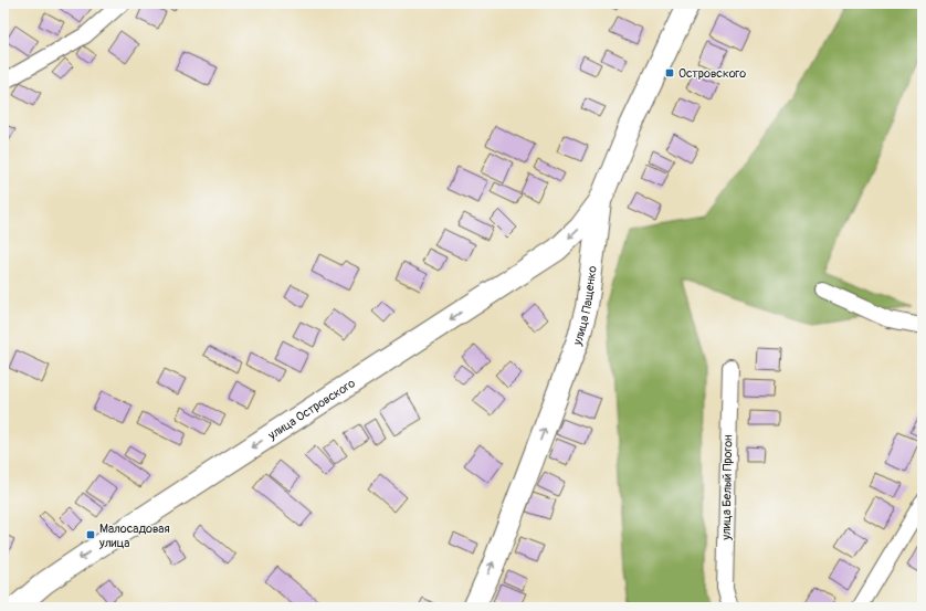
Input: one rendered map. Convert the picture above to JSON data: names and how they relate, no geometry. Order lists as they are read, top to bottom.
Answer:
{
  "streets": {
    "street": ["улица Пащенко", "улица Островского", "улица Белый Прогон"]
  },
  "crossings": [
    ["улица Пащенко", "улица Островского"]
  ],
  "one_way": ["улица Пащенко", "улица Островского"],
  "places": {
    "transit": ["Островского", "Малосадовая улица"]
  }
}
